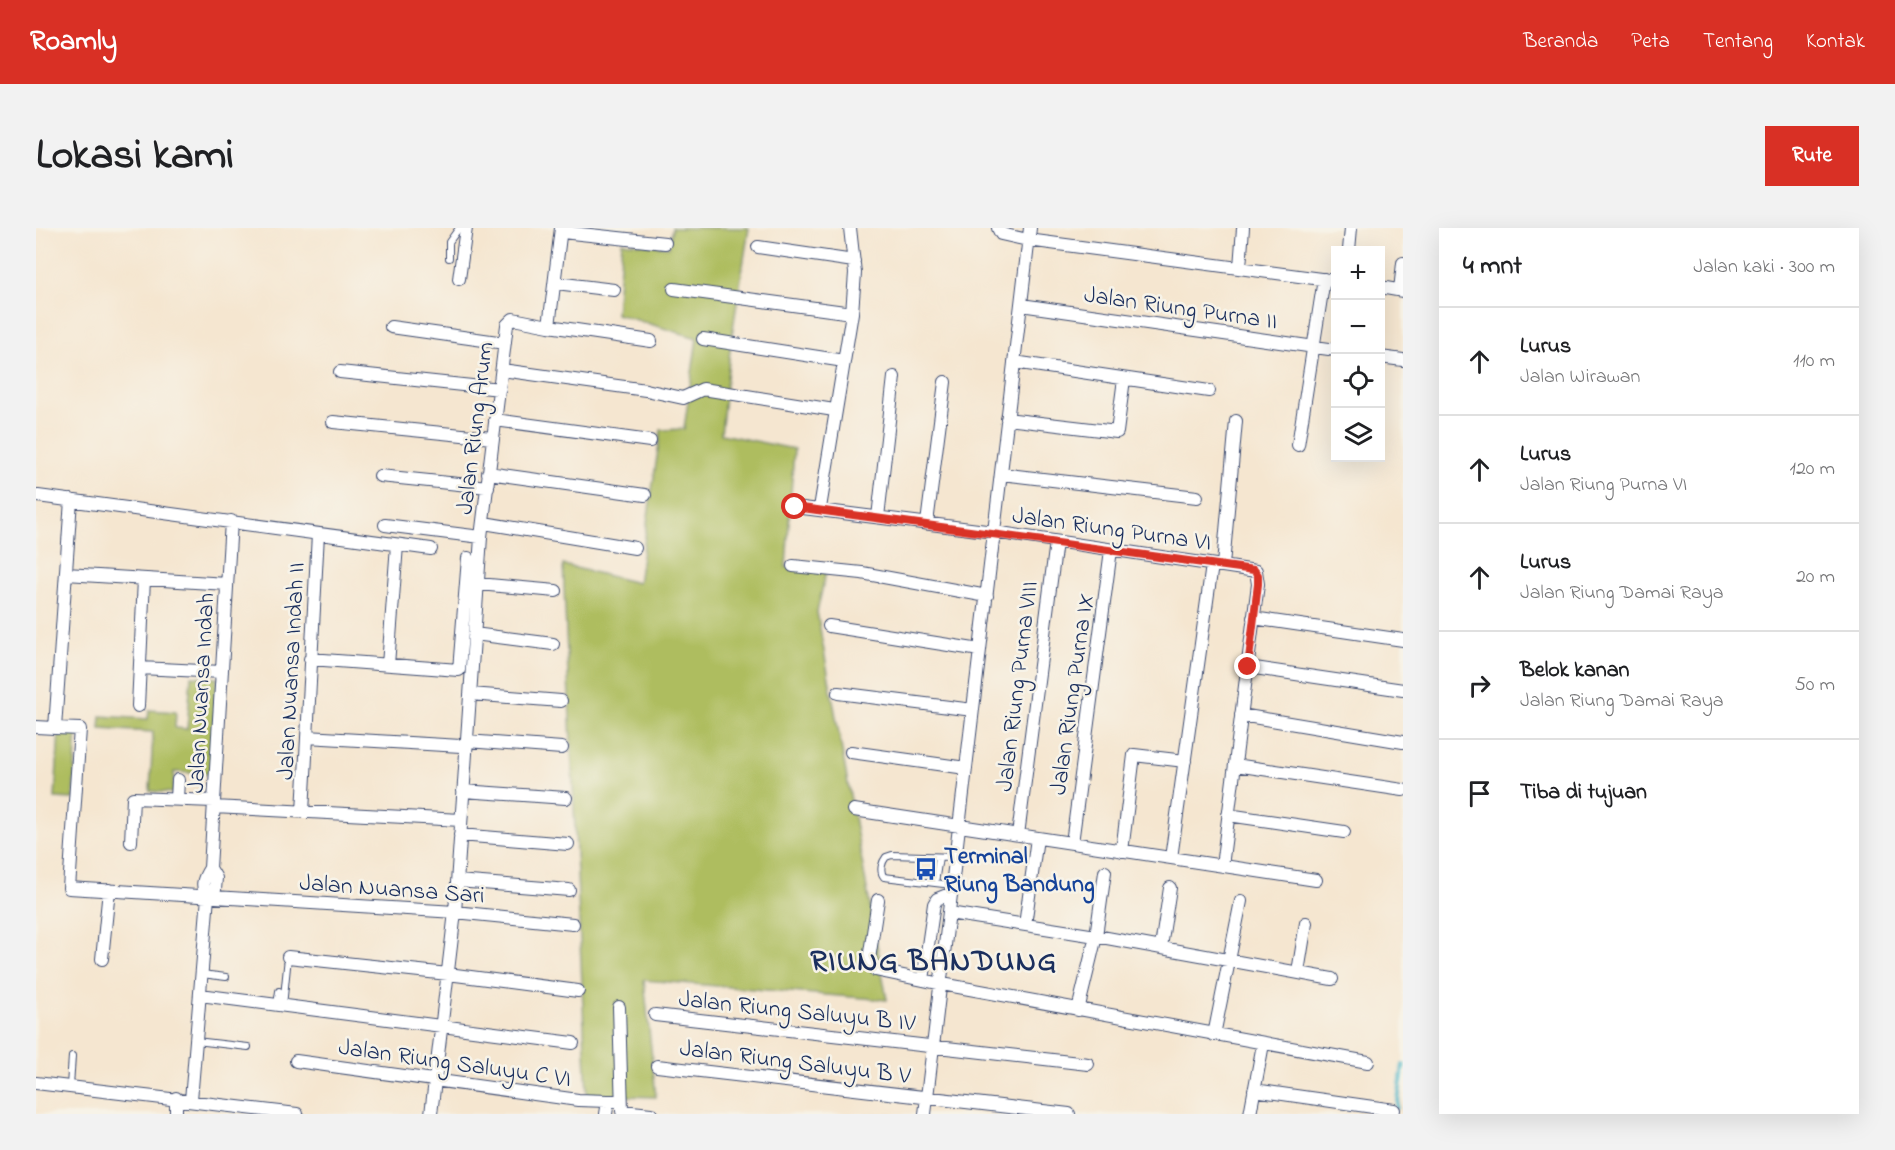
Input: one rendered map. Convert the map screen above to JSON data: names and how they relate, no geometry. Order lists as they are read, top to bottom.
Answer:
{
  "streets": {
    "street": [
      "Jalan Riung Purna II",
      "Jalan Riung Arum",
      "Jalan Riung Purna VI",
      "Jalan Nuansa Indah II",
      "Jalan Riung Purna VIII",
      "Jalan Nuansa Indah",
      "Jalan Riung Purna IX",
      "Jalan Nuansa Sari",
      "Jalan Riung Saluyu B IV",
      "Jalan Riung Saluyu B V",
      "Jalan Riung Saluyu C VI"
    ]
  },
  "crossings": [
    ["Jalan Riung Arum", "Jalan Nuansa Sari"],
    ["Jalan Riung Arum", "Jalan Riung Saluyu C VI"],
    ["Jalan Riung Purna VI", "Jalan Riung Purna VIII"],
    ["Jalan Riung Purna VI", "Jalan Riung Purna IX"],
    ["Jalan Nuansa Indah", "Jalan Nuansa Sari"]
  ],
  "districts": ["RIUNG BANDUNG"],
  "places": {
    "bus stop": ["Terminal Riung Bandung"]
  },
  "page": {
    "header": "Roamly",
    "nav": [
      "Beranda",
      "Peta",
      "Tentang",
      "Kontak"
    ],
    "title": "Lokasi kami",
    "buttons": "Rute",
    "heading": ["4 mnt", "Jalan kaki · 300 m"],
    "map_buttons": ["+", "−"],
    "list": [
      ["Lurus", "Jalan Wirawan", "110 m"],
      ["Lurus", "Jalan Riung Purna VI", "120 m"],
      ["Lurus", "Jalan Riung Damai Raya", "20 m"],
      ["Belok kanan", "Jalan Riung Damai Raya", "50 m"],
      "Tiba di tujuan"
    ]
  }
}
